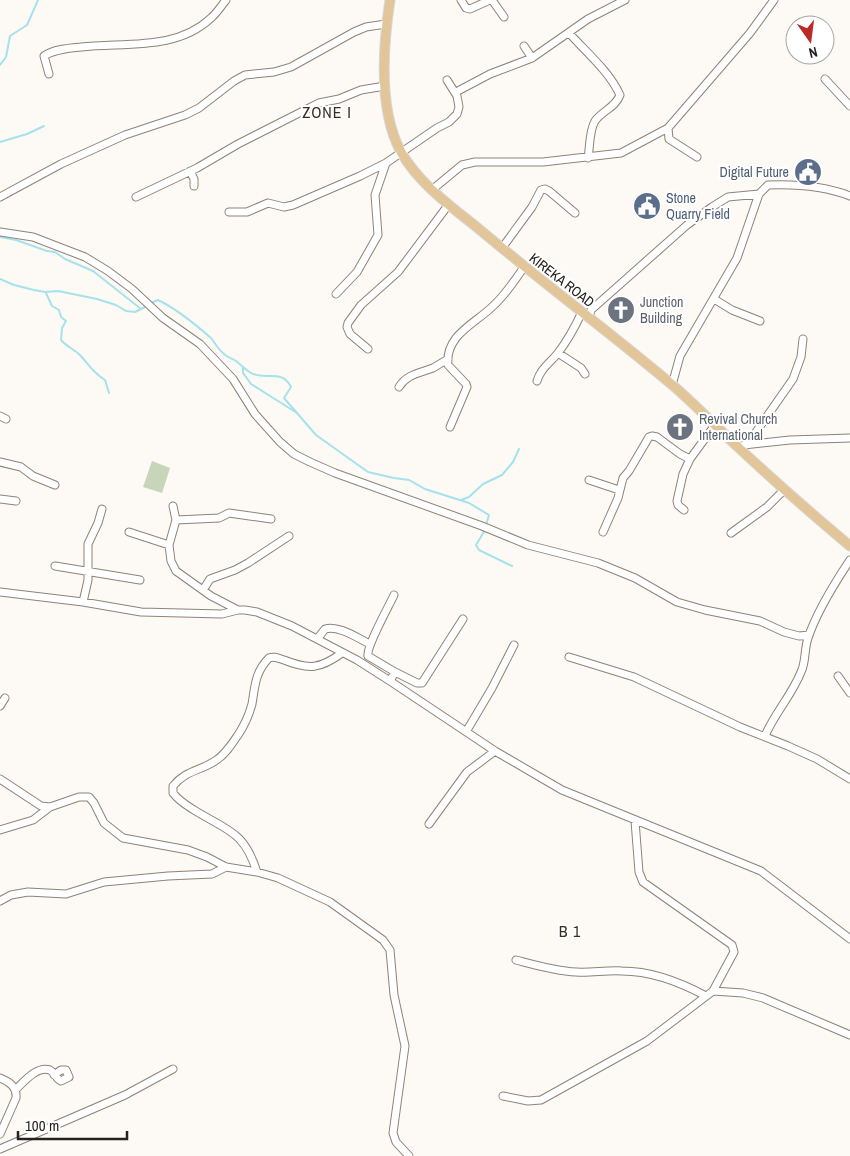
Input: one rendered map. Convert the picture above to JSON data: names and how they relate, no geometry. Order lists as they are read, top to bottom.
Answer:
{
  "streets": {
    "main road": ["KIREKA ROAD"]
  },
  "districts": ["ZONE I", "B 1"],
  "places": {
    "public building": ["Digital Future", "Stone Quarry Field"],
    "church": ["Junction Building", "Revival Church International"]
  },
  "scale_bar": "100 m",
  "north": "bottom"
}
